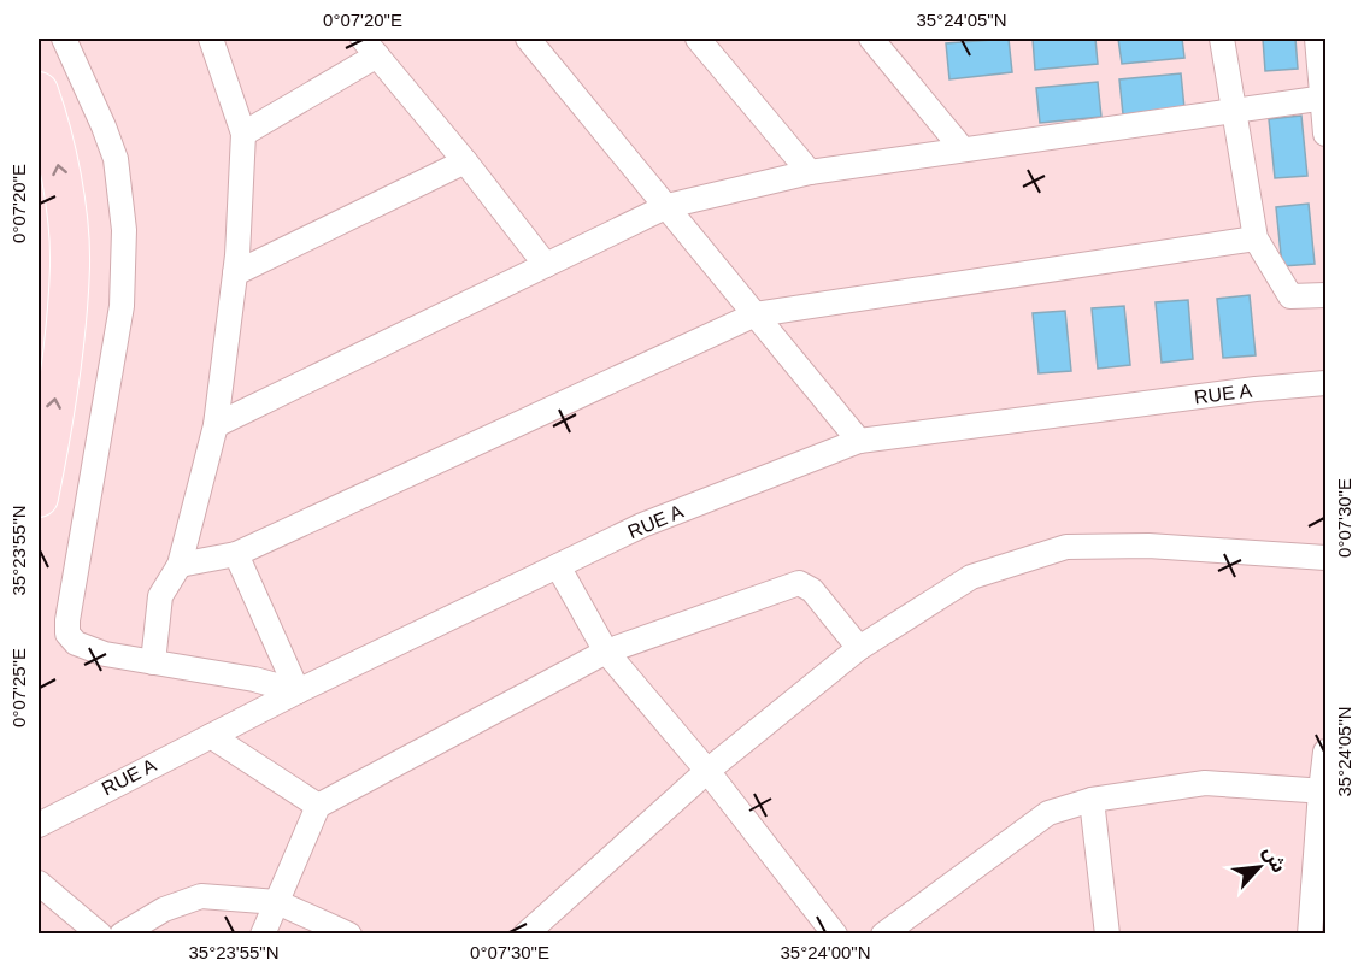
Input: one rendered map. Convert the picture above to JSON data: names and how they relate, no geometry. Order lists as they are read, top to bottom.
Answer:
{
  "streets": {
    "street": ["RUE A"]
  },
  "north": "top right",
  "coordinates": [
    "0°07'20\"E",
    "35°24'05\"N",
    "0°07'30\"E",
    "35°23'55\"N",
    "0°07'25\"E",
    "35°24'00\"N"
  ]
}
